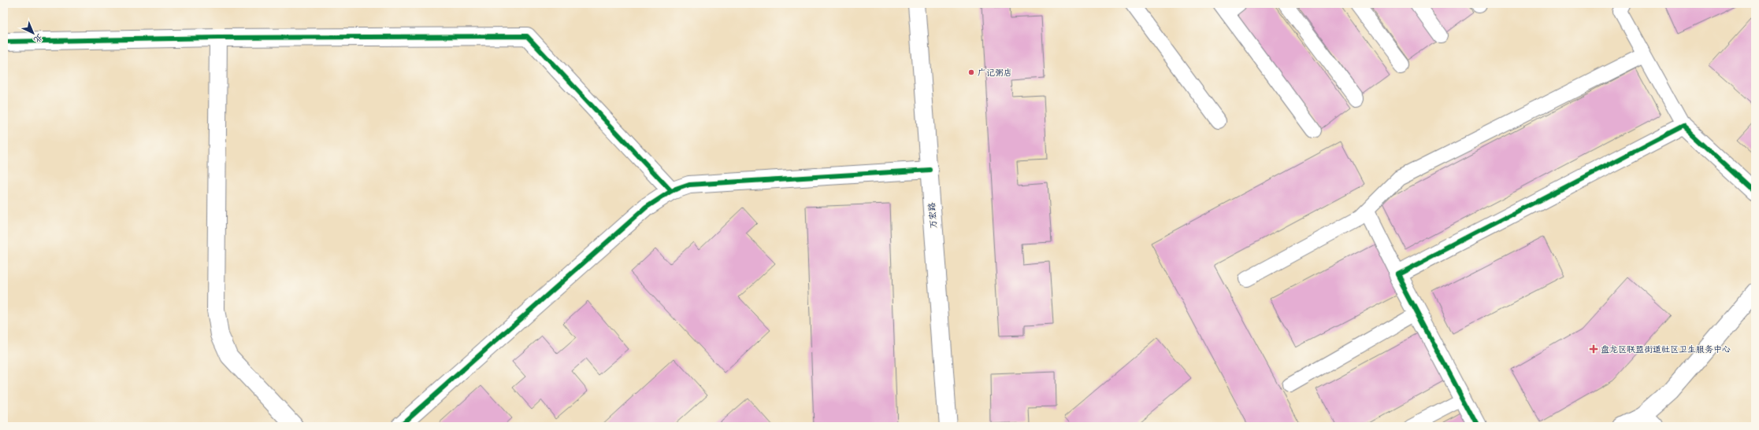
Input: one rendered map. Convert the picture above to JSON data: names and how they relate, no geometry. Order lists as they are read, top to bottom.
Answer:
{
  "streets": {
    "street": ["万宏路"]
  },
  "places": {
    "other": ["广记粥店"],
    "health": ["盘龙区联盟街道社区卫生服务中心"]
  },
  "north": "bottom right"
}
